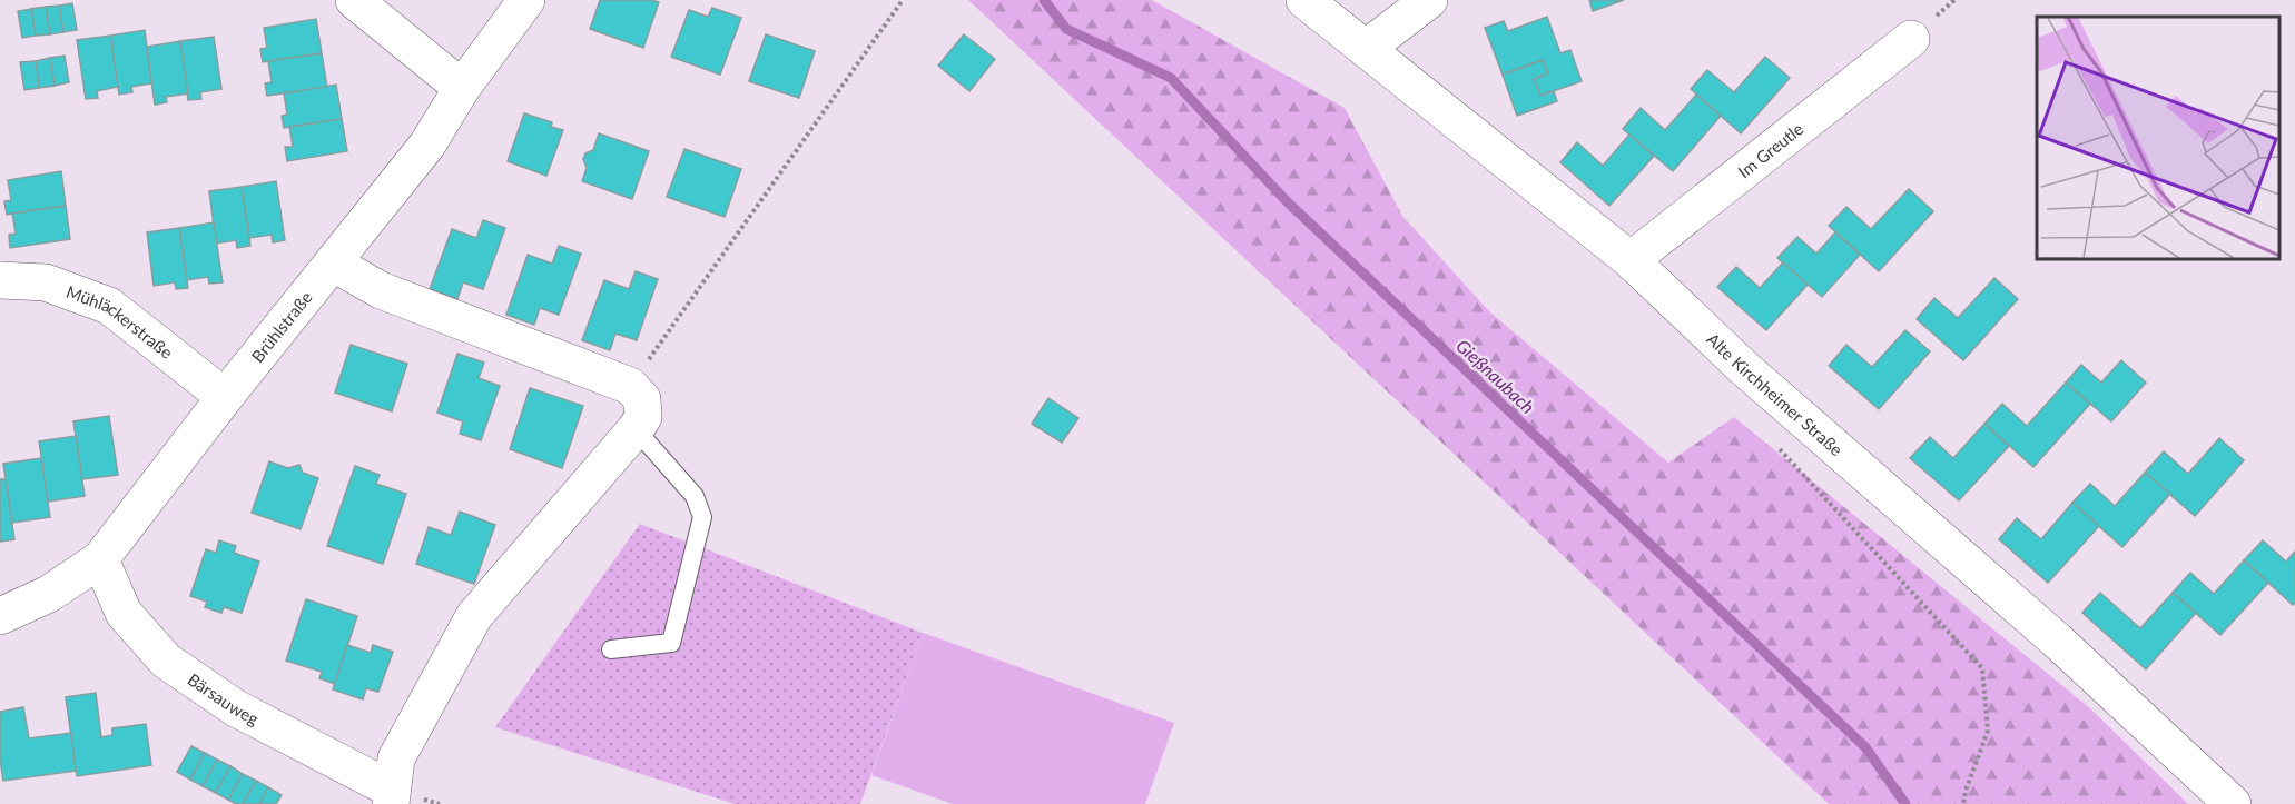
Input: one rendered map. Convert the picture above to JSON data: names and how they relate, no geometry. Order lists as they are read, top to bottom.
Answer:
{
  "streets": {
    "street": [
      "Im Greutle",
      "Mühläckerstraße",
      "Brühlstraße",
      "Alte Kirchheimer Straße",
      "Bärsauweg"
    ]
  },
  "crossings": [
    ["Im Greutle", "Alte Kirchheimer Straße"],
    ["Mühläckerstraße", "Brühlstraße"],
    ["Brühlstraße", "Bärsauweg"]
  ],
  "water": ["Gießnaubach"]
}
